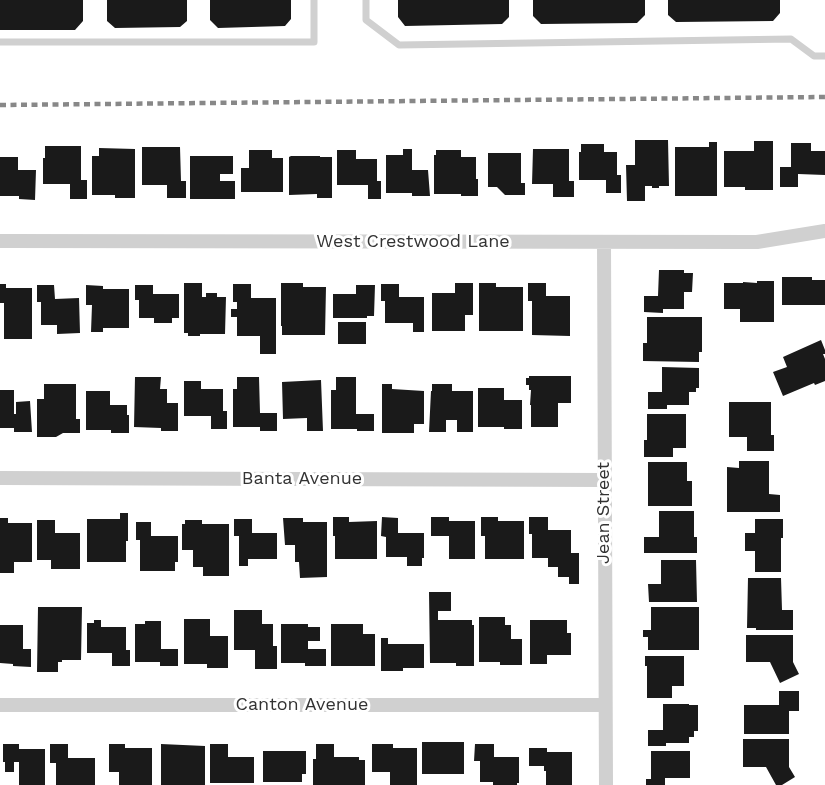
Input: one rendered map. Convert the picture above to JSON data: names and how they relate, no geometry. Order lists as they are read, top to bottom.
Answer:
{
  "streets": {
    "street": [
      "West Crestwood Lane",
      "Banta Avenue",
      "Jean Street",
      "Canton Avenue"
    ]
  },
  "crossings": [
    ["West Crestwood Lane", "Jean Street"],
    ["Banta Avenue", "Jean Street"],
    ["Jean Street", "Canton Avenue"]
  ]
}
